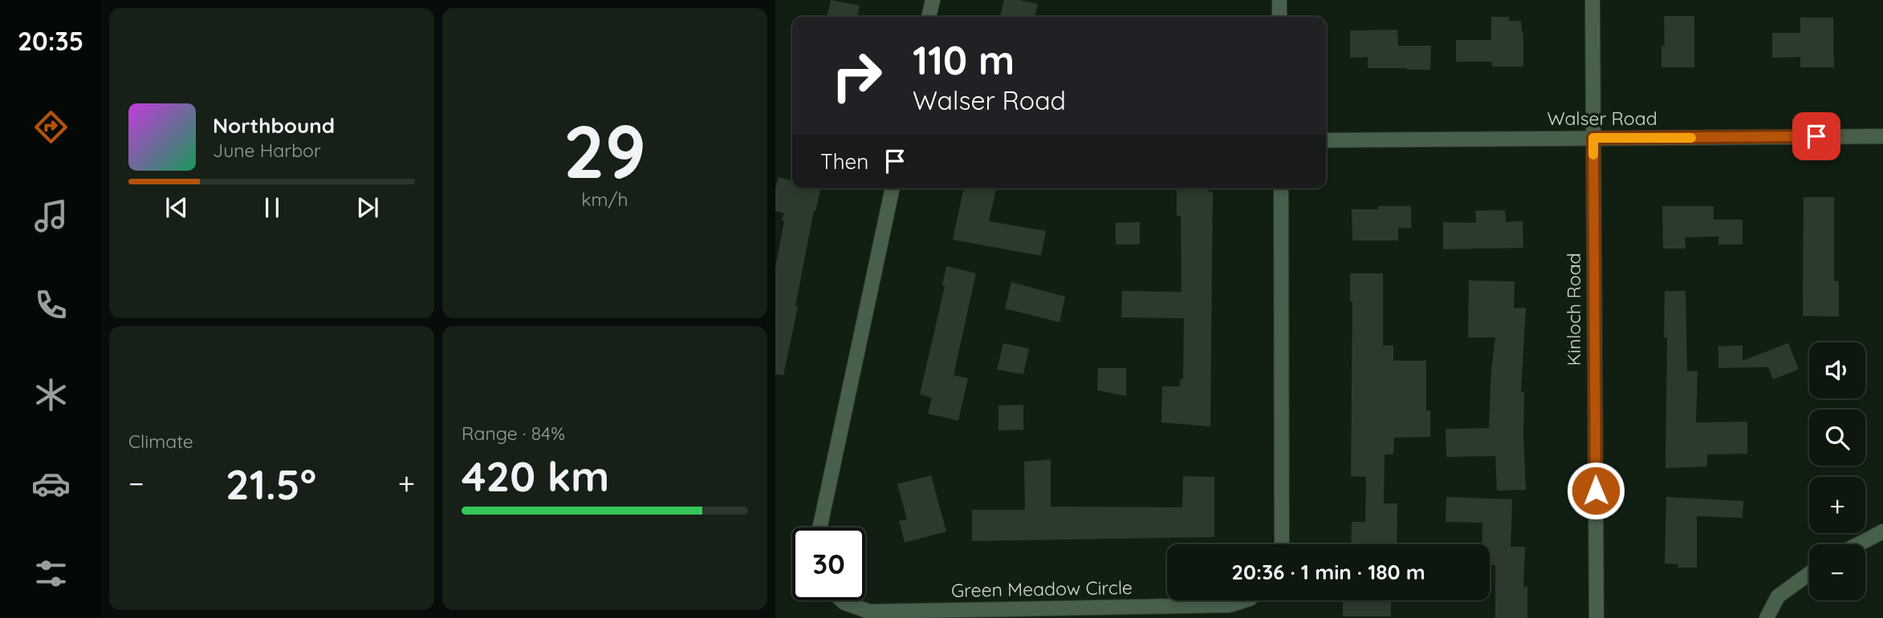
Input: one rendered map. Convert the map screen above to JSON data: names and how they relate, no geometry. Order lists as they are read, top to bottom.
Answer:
{
  "streets": {
    "street": ["Walser Road", "Kinloch Road", "Green Meadow Circle"]
  },
  "crossings": [
    ["Walser Road", "Kinloch Road"]
  ],
  "page": {
    "tabs": "20:35",
    "tile": [
      ["29", "km/h"],
      "Climate",
      ["Range · 84%", "420 km"]
    ],
    "turn": ["110 m", "Walser Road"],
    "song": ["Northbound", "June Harbor"],
    "then": "Then",
    "map_buttons": ["+", "−"],
    "heat": ["−", "21.5°", "+"],
    "limit": "30",
    "trip": "20:36 · 1 min · 180 m"
  }
}
